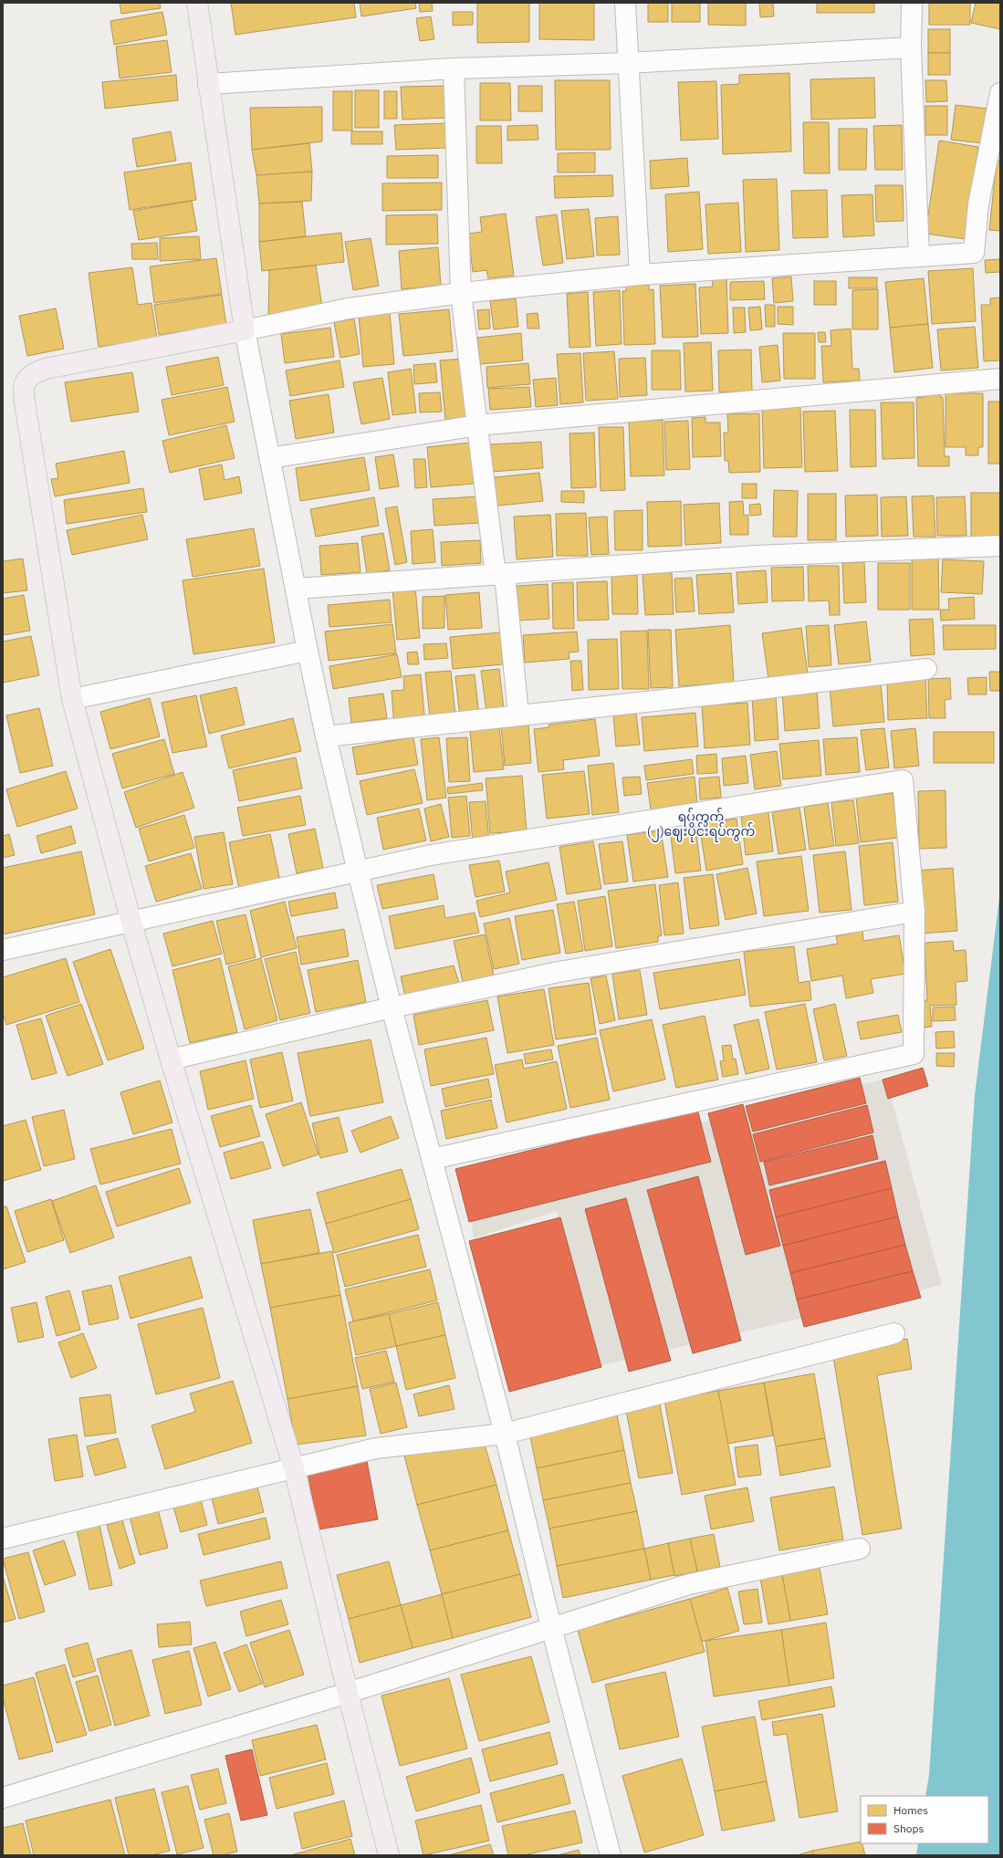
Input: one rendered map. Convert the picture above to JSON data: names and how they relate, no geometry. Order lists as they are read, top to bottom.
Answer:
{
  "districts": ["ရပ်ကွက် (၂)ဈေးပိုင်းရပ်ကွက်"],
  "legend": ["Homes", "Shops"]
}
